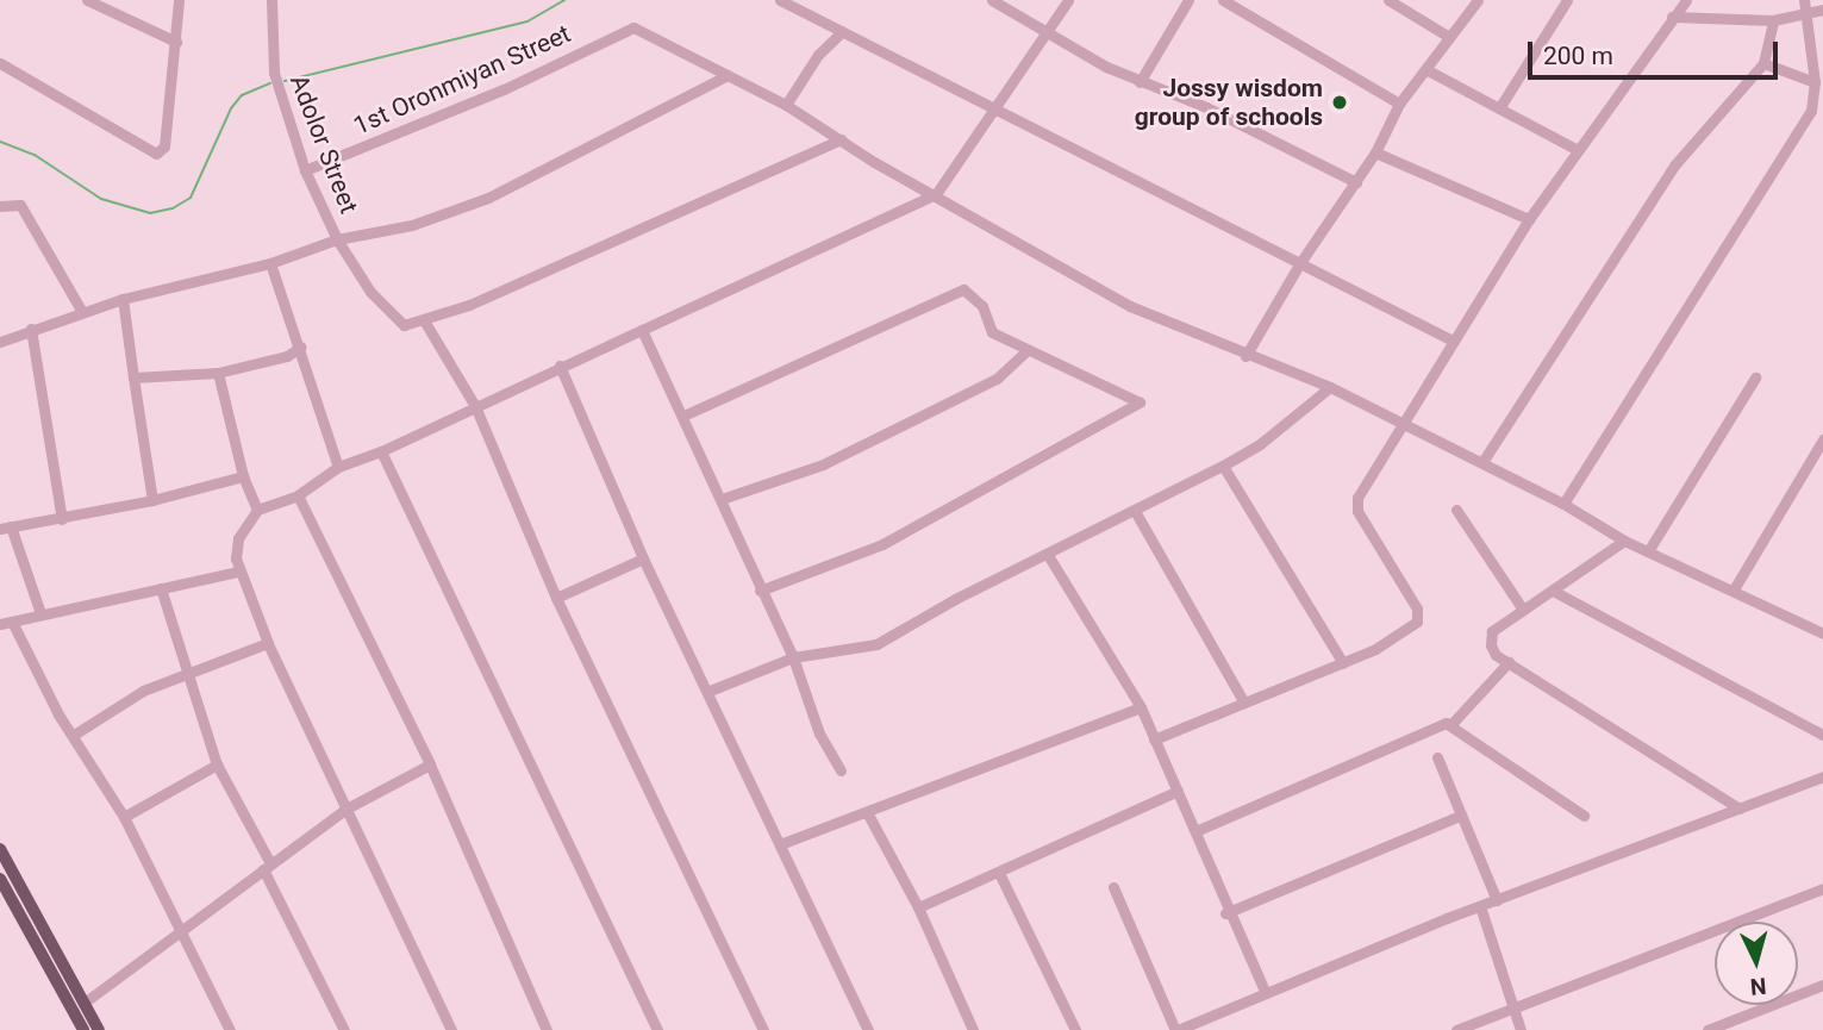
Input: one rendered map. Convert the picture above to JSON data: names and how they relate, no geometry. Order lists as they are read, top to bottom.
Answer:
{
  "streets": {
    "street": ["1st Oronmiyan Street", "Adolor Street"]
  },
  "crossings": [
    ["1st Oronmiyan Street", "Adolor Street"]
  ],
  "places": ["Jossy wisdom group of schools"],
  "scale_bar": "200 m",
  "north": "bottom"
}
